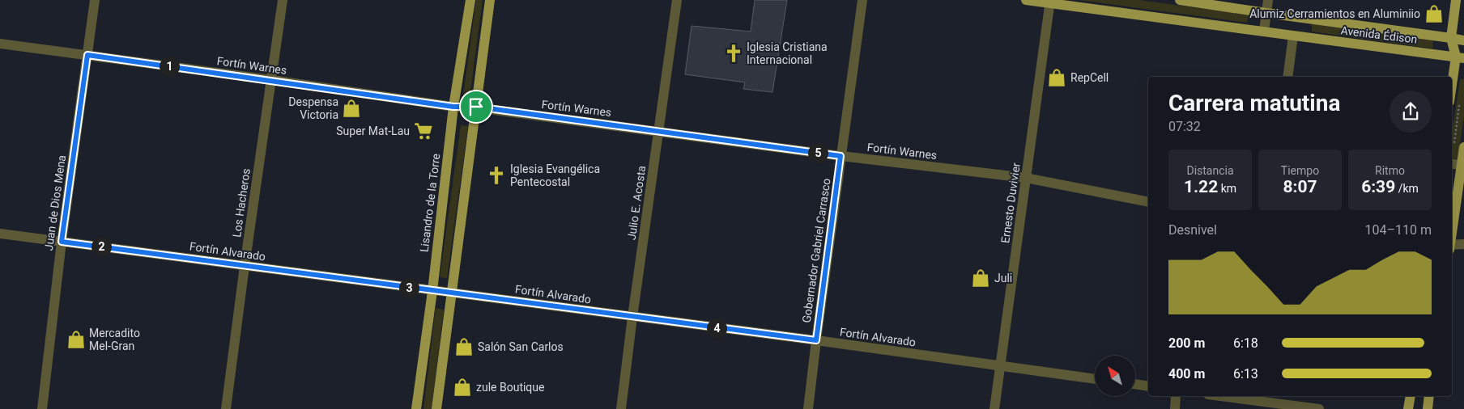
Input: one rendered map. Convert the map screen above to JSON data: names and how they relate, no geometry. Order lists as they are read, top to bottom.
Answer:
{
  "streets": {
    "main road": ["Avenida Édison", "Lisandro de la Torre"],
    "street": [
      "Fortín Warnes",
      "Juan de Dios Mena",
      "Los Hacheros",
      "Julio E. Acosta",
      "Ernesto Duvivier",
      "Gobernador Gabriel Carrasco",
      "Fortín Alvarado"
    ]
  },
  "crossings": [
    ["Avenida Édison", "Ernesto Duvivier"],
    ["Fortín Warnes", "Juan de Dios Mena"],
    ["Fortín Warnes", "Los Hacheros"],
    ["Fortín Warnes", "Lisandro de la Torre"],
    ["Fortín Warnes", "Julio E. Acosta"],
    ["Fortín Warnes", "Ernesto Duvivier"],
    ["Fortín Warnes", "Gobernador Gabriel Carrasco"],
    ["Juan de Dios Mena", "Fortín Alvarado"],
    ["Los Hacheros", "Fortín Alvarado"],
    ["Lisandro de la Torre", "Fortín Alvarado"],
    ["Julio E. Acosta", "Fortín Alvarado"],
    ["Ernesto Duvivier", "Fortín Alvarado"],
    ["Gobernador Gabriel Carrasco", "Fortín Alvarado"]
  ],
  "places": {
    "shop": [
      "Alumiz Cerramientos en Aluminiio",
      "RepCell",
      "Despensa Victoria",
      "Juli",
      "Mercadito Mel-Gran",
      "Salón San Carlos",
      "zule Boutique"
    ],
    "church": ["Iglesia Cristiana Internacional", "Iglesia Evangélica Pentecostal"],
    "supermarket": ["Super Mat-Lau"]
  },
  "north": "top left",
  "page": {
    "pins": [
      "1",
      "5",
      "2",
      "3",
      "4"
    ],
    "heading": ["Carrera matutina", "07:32"],
    "stats": [
      ["Distancia", "1.22 km"],
      ["Tiempo", "8:07"],
      ["Ritmo", "6:39 /km"]
    ],
    "chart": ["Desnivel", "104–110 m"],
    "list": [
      {
        "name": "200 m",
        "note": "6:18"
      },
      {
        "name": "400 m",
        "note": "6:13"
      }
    ]
  }
}
